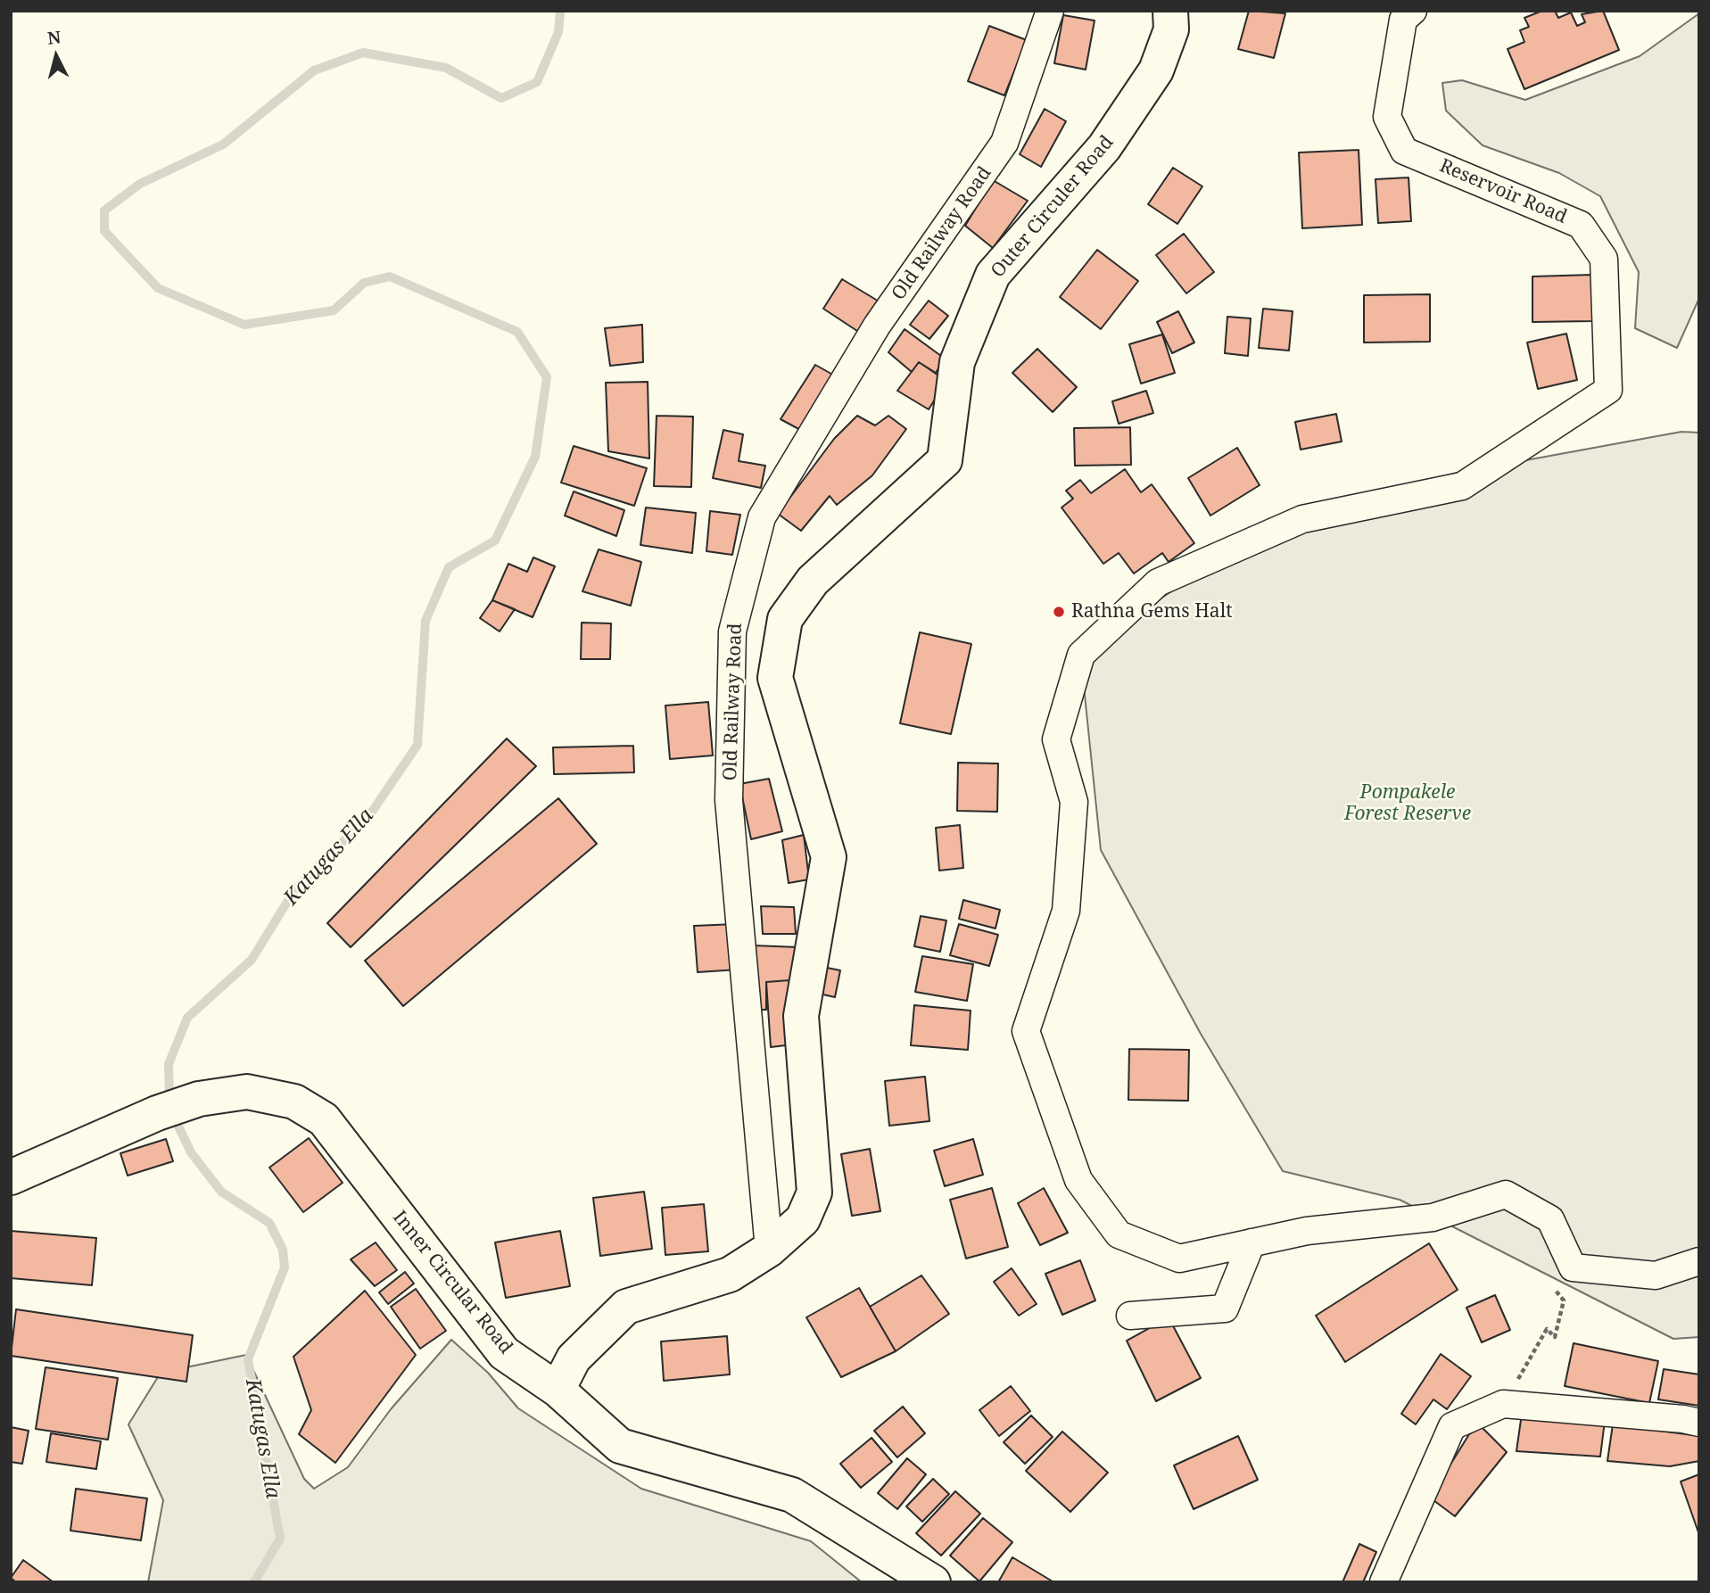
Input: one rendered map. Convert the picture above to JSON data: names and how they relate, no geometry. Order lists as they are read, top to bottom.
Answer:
{
  "streets": {
    "street": [
      "Reservoir Road",
      "Outer Circuler Road",
      "Old Railway Road",
      "Inner Circular Road"
    ]
  },
  "crossings": [
    ["Outer Circuler Road", "Old Railway Road"],
    ["Outer Circuler Road", "Inner Circular Road"]
  ],
  "water": ["Katugas Ella"],
  "parks": ["Pompakele Forest Reserve"],
  "places": ["Rathna Gems Halt"],
  "north": "top"
}
